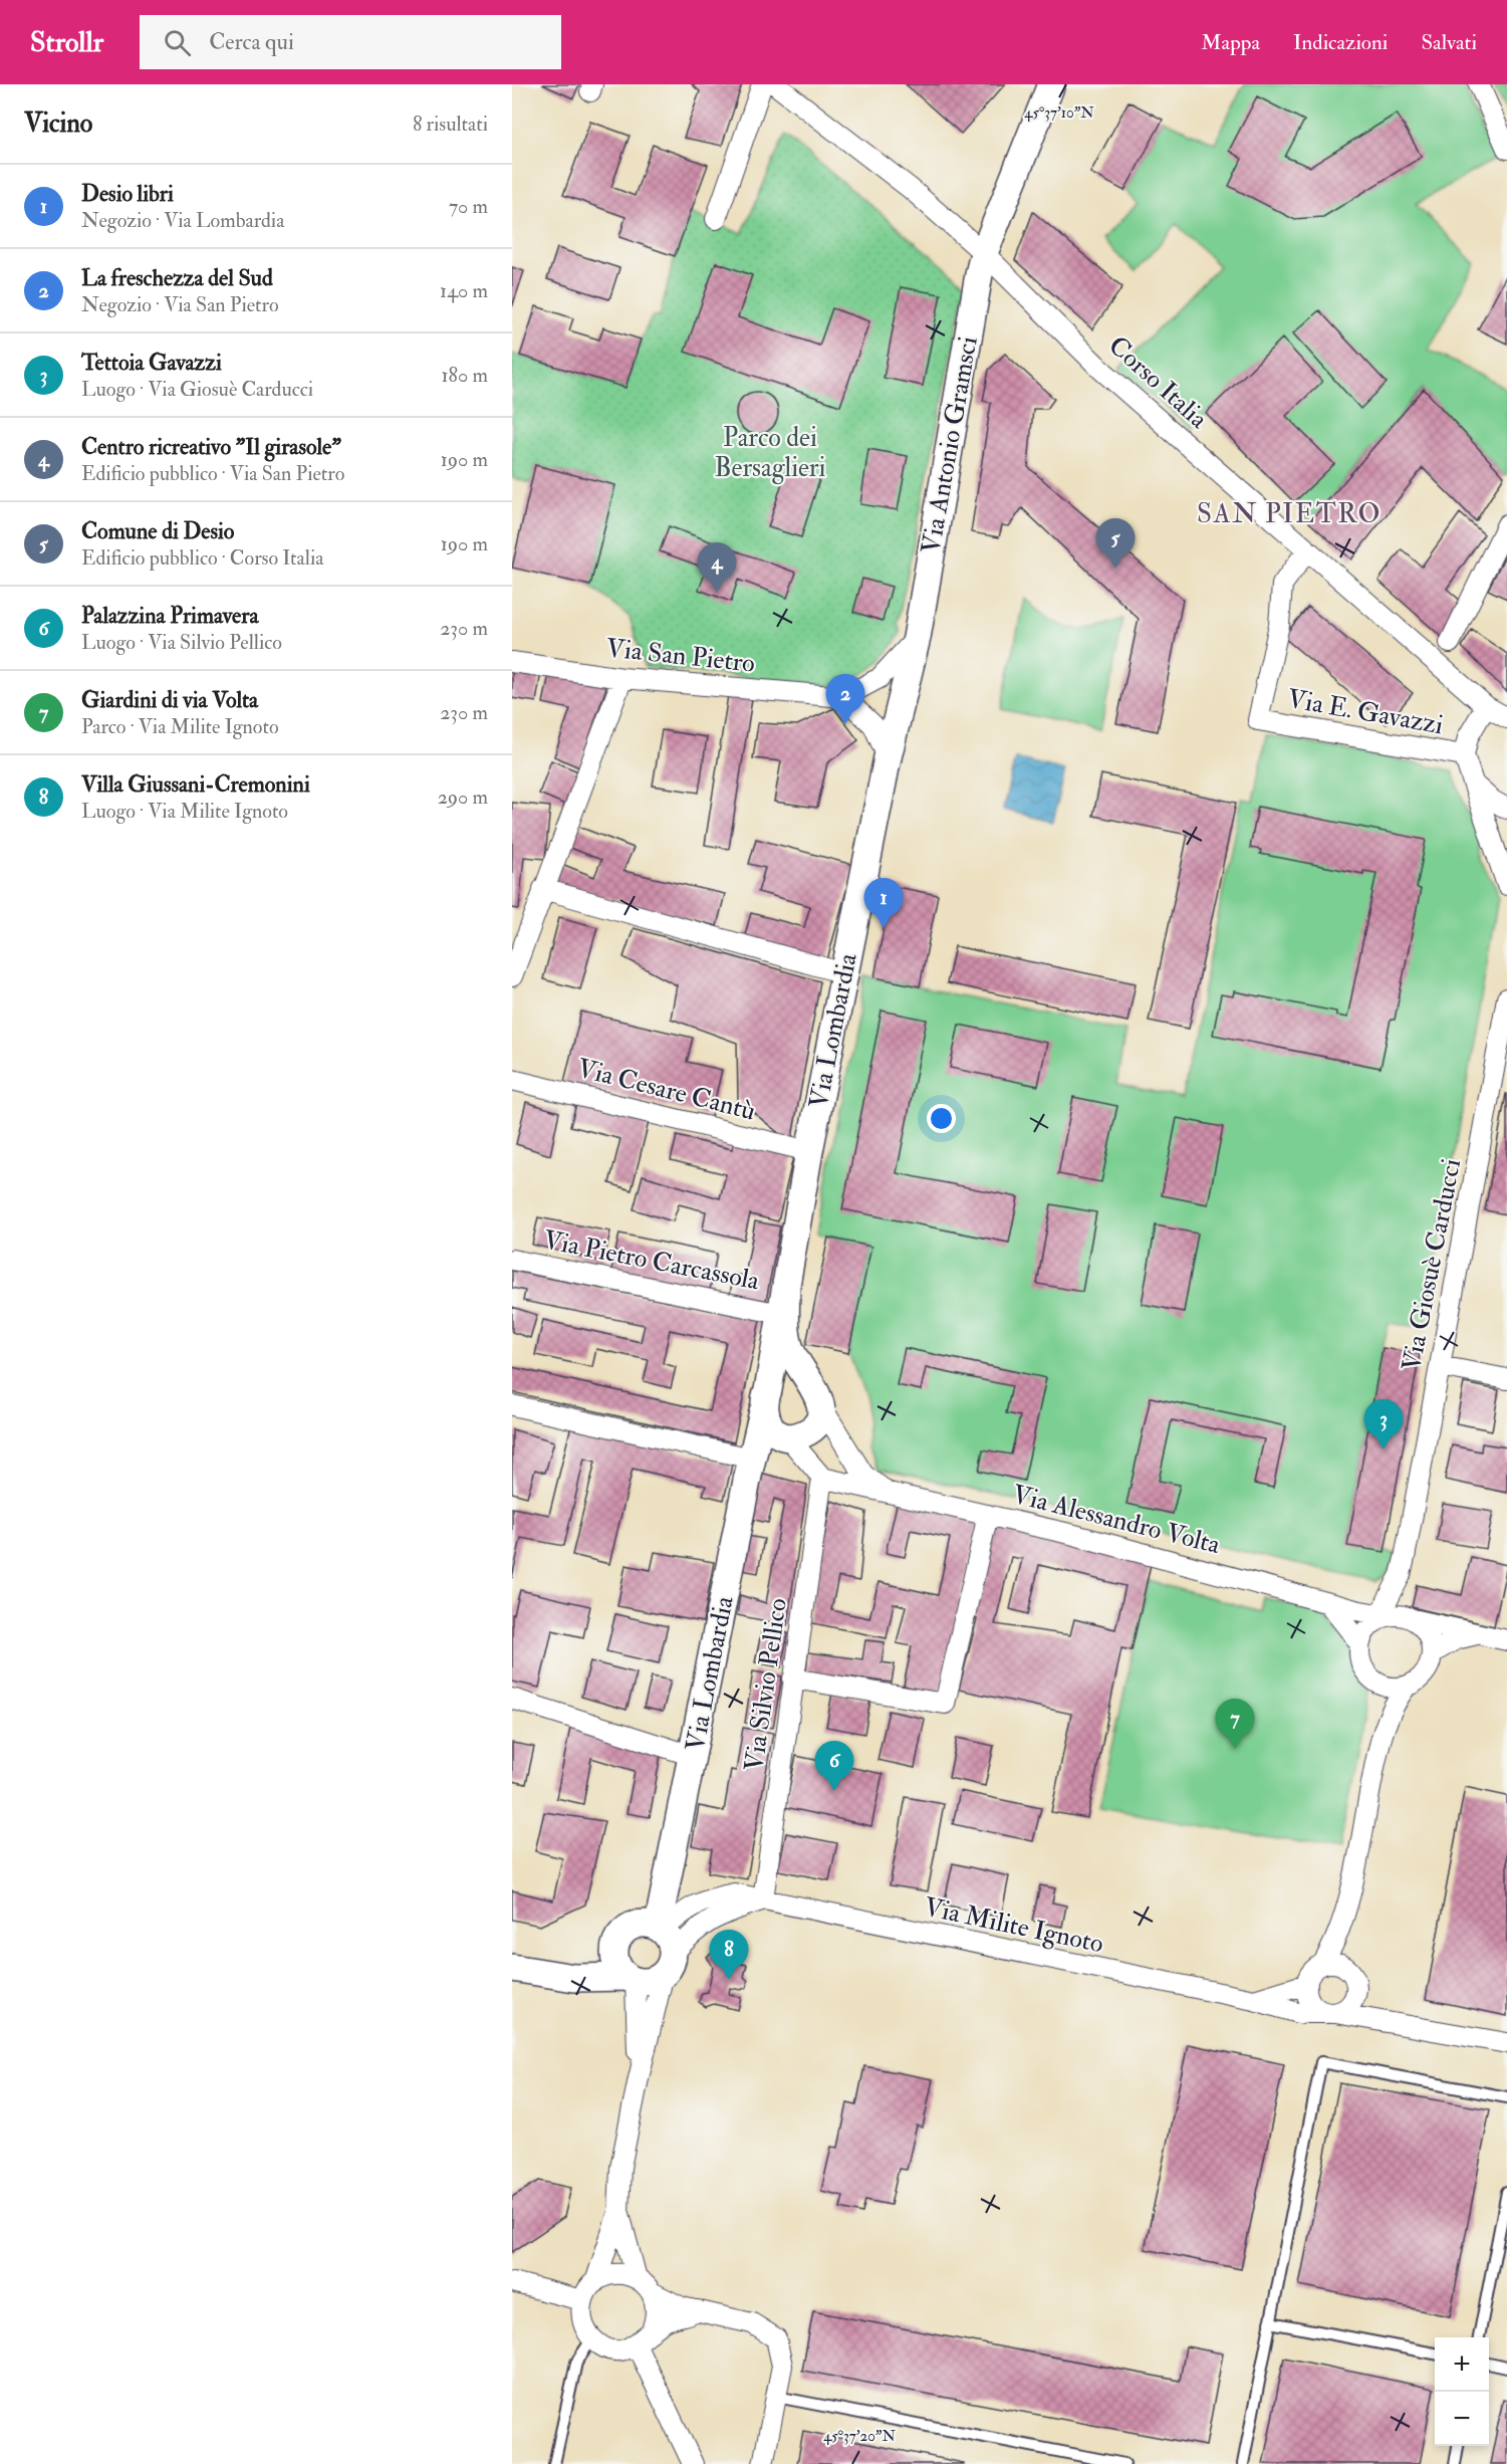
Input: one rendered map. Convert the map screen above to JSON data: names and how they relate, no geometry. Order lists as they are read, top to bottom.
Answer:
{
  "streets": {
    "street": [
      "Corso Italia",
      "Via Antonio Gramsci",
      "Via San Pietro",
      "Via E. Gavazzi",
      "Via Lombardia",
      "Via Cesare Cantù",
      "Via Pietro Carcassola",
      "Via Giosuè Carducci",
      "Via Alessandro Volta",
      "Via Silvio Pellico",
      "Via Milite Ignoto"
    ]
  },
  "crossings": [
    ["Corso Italia", "Via Antonio Gramsci"],
    ["Corso Italia", "Via E. Gavazzi"],
    ["Via Antonio Gramsci", "Via Lombardia"],
    ["Via Lombardia", "Via Cesare Cantù"],
    ["Via Lombardia", "Via Pietro Carcassola"],
    ["Via Lombardia", "Via Alessandro Volta"],
    ["Via Giosuè Carducci", "Via Alessandro Volta"],
    ["Via Alessandro Volta", "Via Silvio Pellico"],
    ["Via Silvio Pellico", "Via Milite Ignoto"]
  ],
  "districts": ["SAN PIETRO"],
  "parks": ["Parco dei Bersaglieri"],
  "page": {
    "header": "Strollr",
    "search": "Cerca qui",
    "nav": ["Mappa", "Indicazioni", "Salvati"],
    "heading": ["Vicino", "8 risultati"],
    "list": [
      {
        "mark": "1",
        "name": "Desio libri",
        "note": "Negozio · Via Lombardia",
        "value": "70 m"
      },
      {
        "mark": "2",
        "name": "La freschezza del Sud",
        "note": "Negozio · Via San Pietro",
        "value": "140 m"
      },
      {
        "mark": "3",
        "name": "Tettoia Gavazzi",
        "note": "Luogo · Via Giosuè Carducci",
        "value": "180 m"
      },
      {
        "mark": "4",
        "name": "Centro ricreativo \"Il girasole\"",
        "note": "Edificio pubblico · Via San Pietro",
        "value": "190 m"
      },
      {
        "mark": "5",
        "name": "Comune di Desio",
        "note": "Edificio pubblico · Corso Italia",
        "value": "190 m"
      },
      {
        "mark": "6",
        "name": "Palazzina Primavera",
        "note": "Luogo · Via Silvio Pellico",
        "value": "230 m"
      },
      {
        "mark": "7",
        "name": "Giardini di via Volta",
        "note": "Parco · Via Milite Ignoto",
        "value": "230 m"
      },
      {
        "mark": "8",
        "name": "Villa Giussani-Cremonini",
        "note": "Luogo · Via Milite Ignoto",
        "value": "290 m"
      }
    ],
    "pins": [
      "5",
      "4",
      "2",
      "1",
      "3",
      "7",
      "6",
      "8"
    ],
    "map_buttons": ["+", "−"]
  },
  "coordinates": ["45°37'10\"N", "45°37'20\"N"]
}
